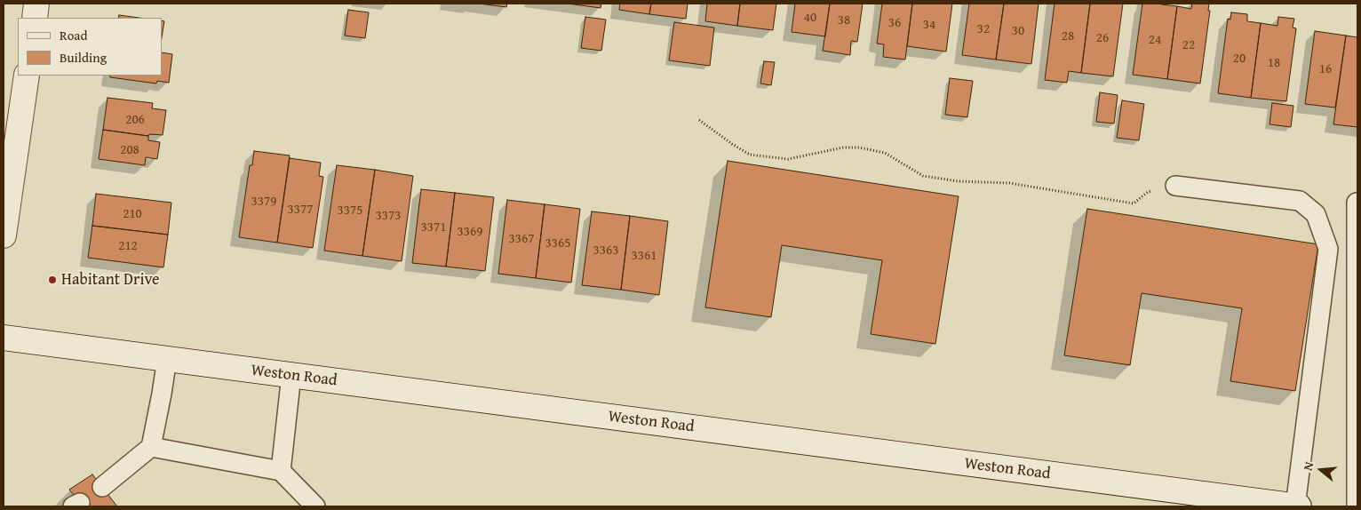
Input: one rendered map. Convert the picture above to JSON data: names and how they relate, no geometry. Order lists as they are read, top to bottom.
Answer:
{
  "streets": {
    "main road": ["Weston Road"]
  },
  "places": ["Habitant Drive"],
  "house_numbers": [
    "40",
    "38",
    "36",
    "34",
    "32",
    "30",
    "28",
    "26",
    "24",
    "22",
    "20",
    "18",
    "16",
    "206",
    "208",
    "3379",
    "3377",
    "3375",
    "210",
    "3373",
    "3371",
    "3369",
    "3367",
    "3365",
    "212",
    "3363",
    "3361"
  ],
  "legend": ["Road", "Building"],
  "north": "left"
}
